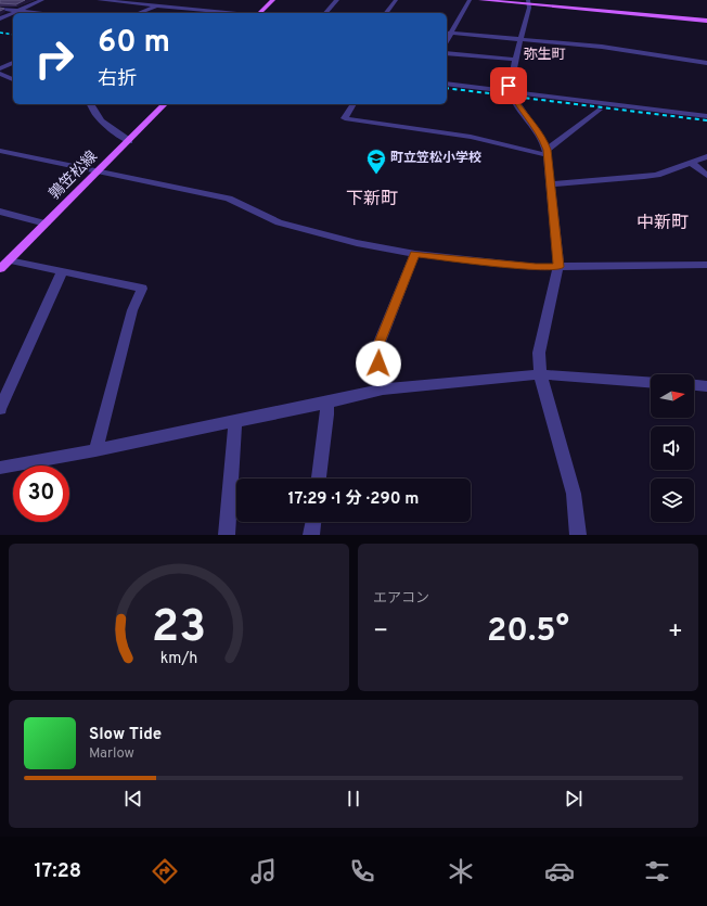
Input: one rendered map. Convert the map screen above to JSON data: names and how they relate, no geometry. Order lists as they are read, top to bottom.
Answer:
{
  "streets": {
    "main road": ["鶉笠松線"]
  },
  "districts": ["弥生町", "下新町", "中新町"],
  "places": {
    "school or university": ["町立笠松小学校"]
  },
  "north": "right",
  "page": {
    "turn": ["60 m", "右折"],
    "limit": "30",
    "trip": "17:29 · 1 分 · 290 m",
    "tile": "エアコン",
    "heat": ["−", "20.5°", "+"],
    "song": ["Slow Tide", "Marlow"],
    "tabs": "17:28",
    "gauge": ["23", "km/h"]
  }
}
